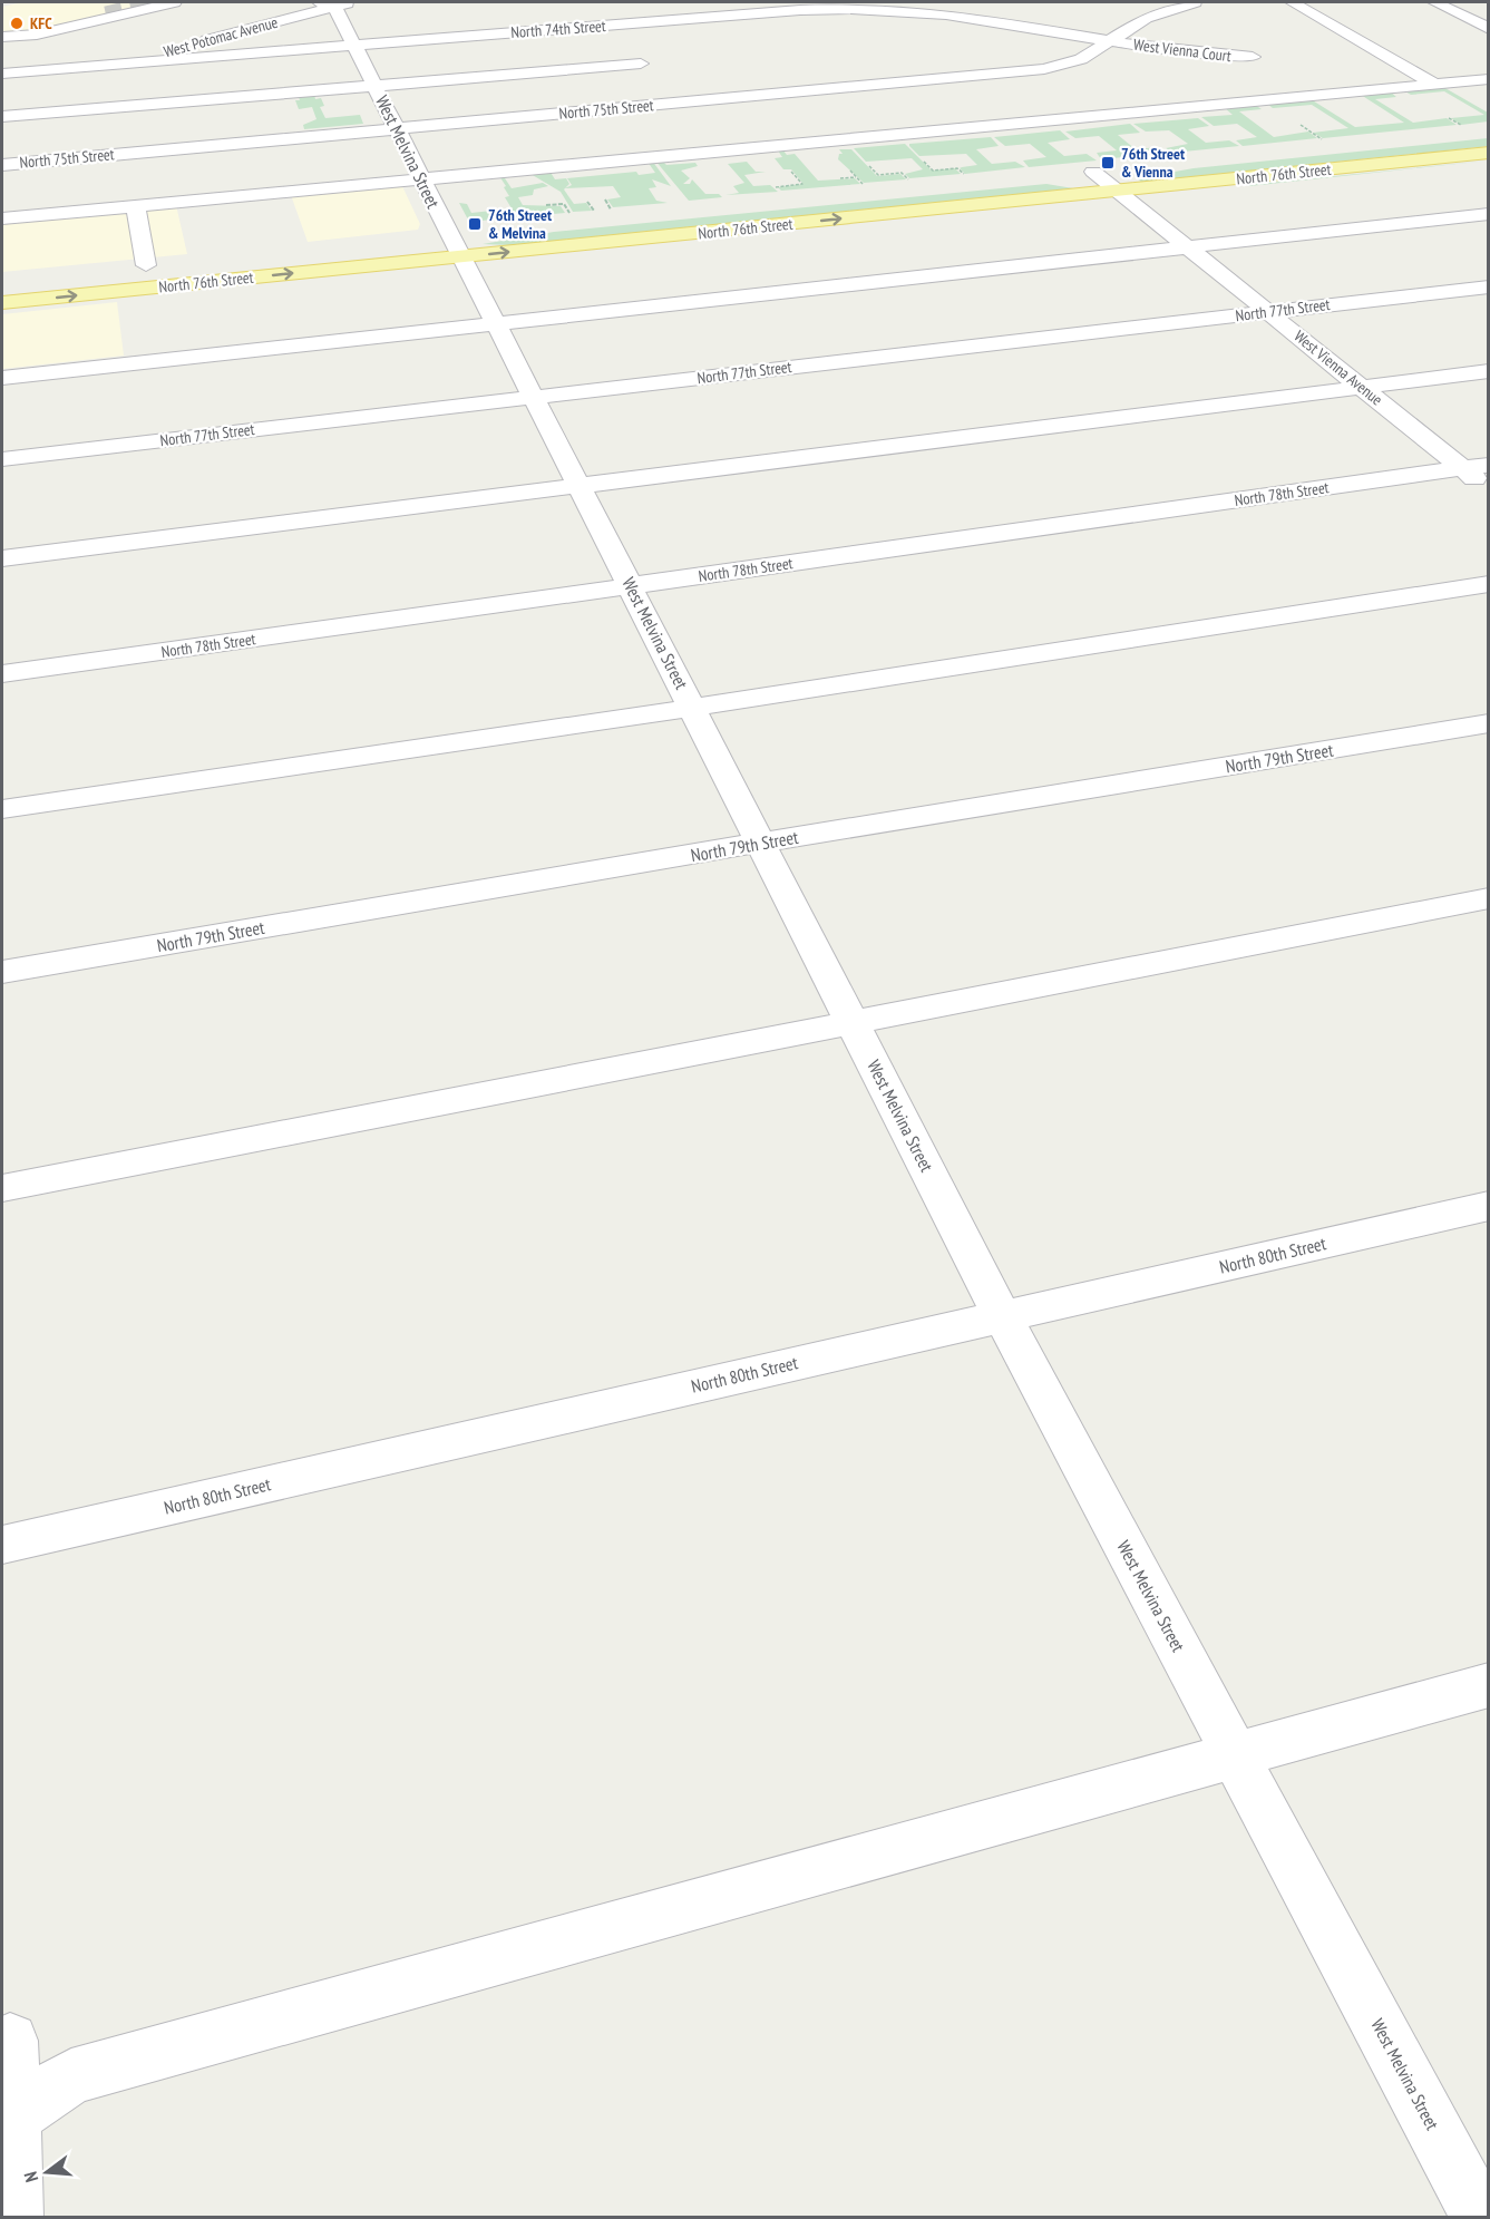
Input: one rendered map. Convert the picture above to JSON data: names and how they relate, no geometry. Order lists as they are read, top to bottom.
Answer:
{
  "streets": {
    "main road": ["North 76th Street"],
    "street": [
      "North 74th Street",
      "West Potomac Avenue",
      "West Vienna Court",
      "North 75th Street",
      "West Melvina Street",
      "North 77th Street",
      "West Vienna Avenue",
      "North 78th Street",
      "North 79th Street",
      "North 80th Street"
    ]
  },
  "crossings": [
    ["North 74th Street", "West Potomac Avenue"],
    ["North 74th Street", "West Vienna Court"],
    ["North 74th Street", "North 75th Street"],
    ["North 74th Street", "West Melvina Street"],
    ["West Potomac Avenue", "West Melvina Street"],
    ["West Vienna Court", "North 75th Street"],
    ["North 75th Street", "West Melvina Street"],
    ["West Melvina Street", "North 76th Street"],
    ["West Melvina Street", "North 77th Street"],
    ["West Melvina Street", "North 78th Street"],
    ["West Melvina Street", "North 79th Street"],
    ["West Melvina Street", "North 80th Street"],
    ["North 76th Street", "West Vienna Avenue"],
    ["North 77th Street", "West Vienna Avenue"],
    ["West Vienna Avenue", "North 78th Street"]
  ],
  "one_way": ["North 76th Street"],
  "places": {
    "other": ["KFC"],
    "transit": ["76th Street & Vienna", "76th Street & Melvina"]
  },
  "north": "left"
}
